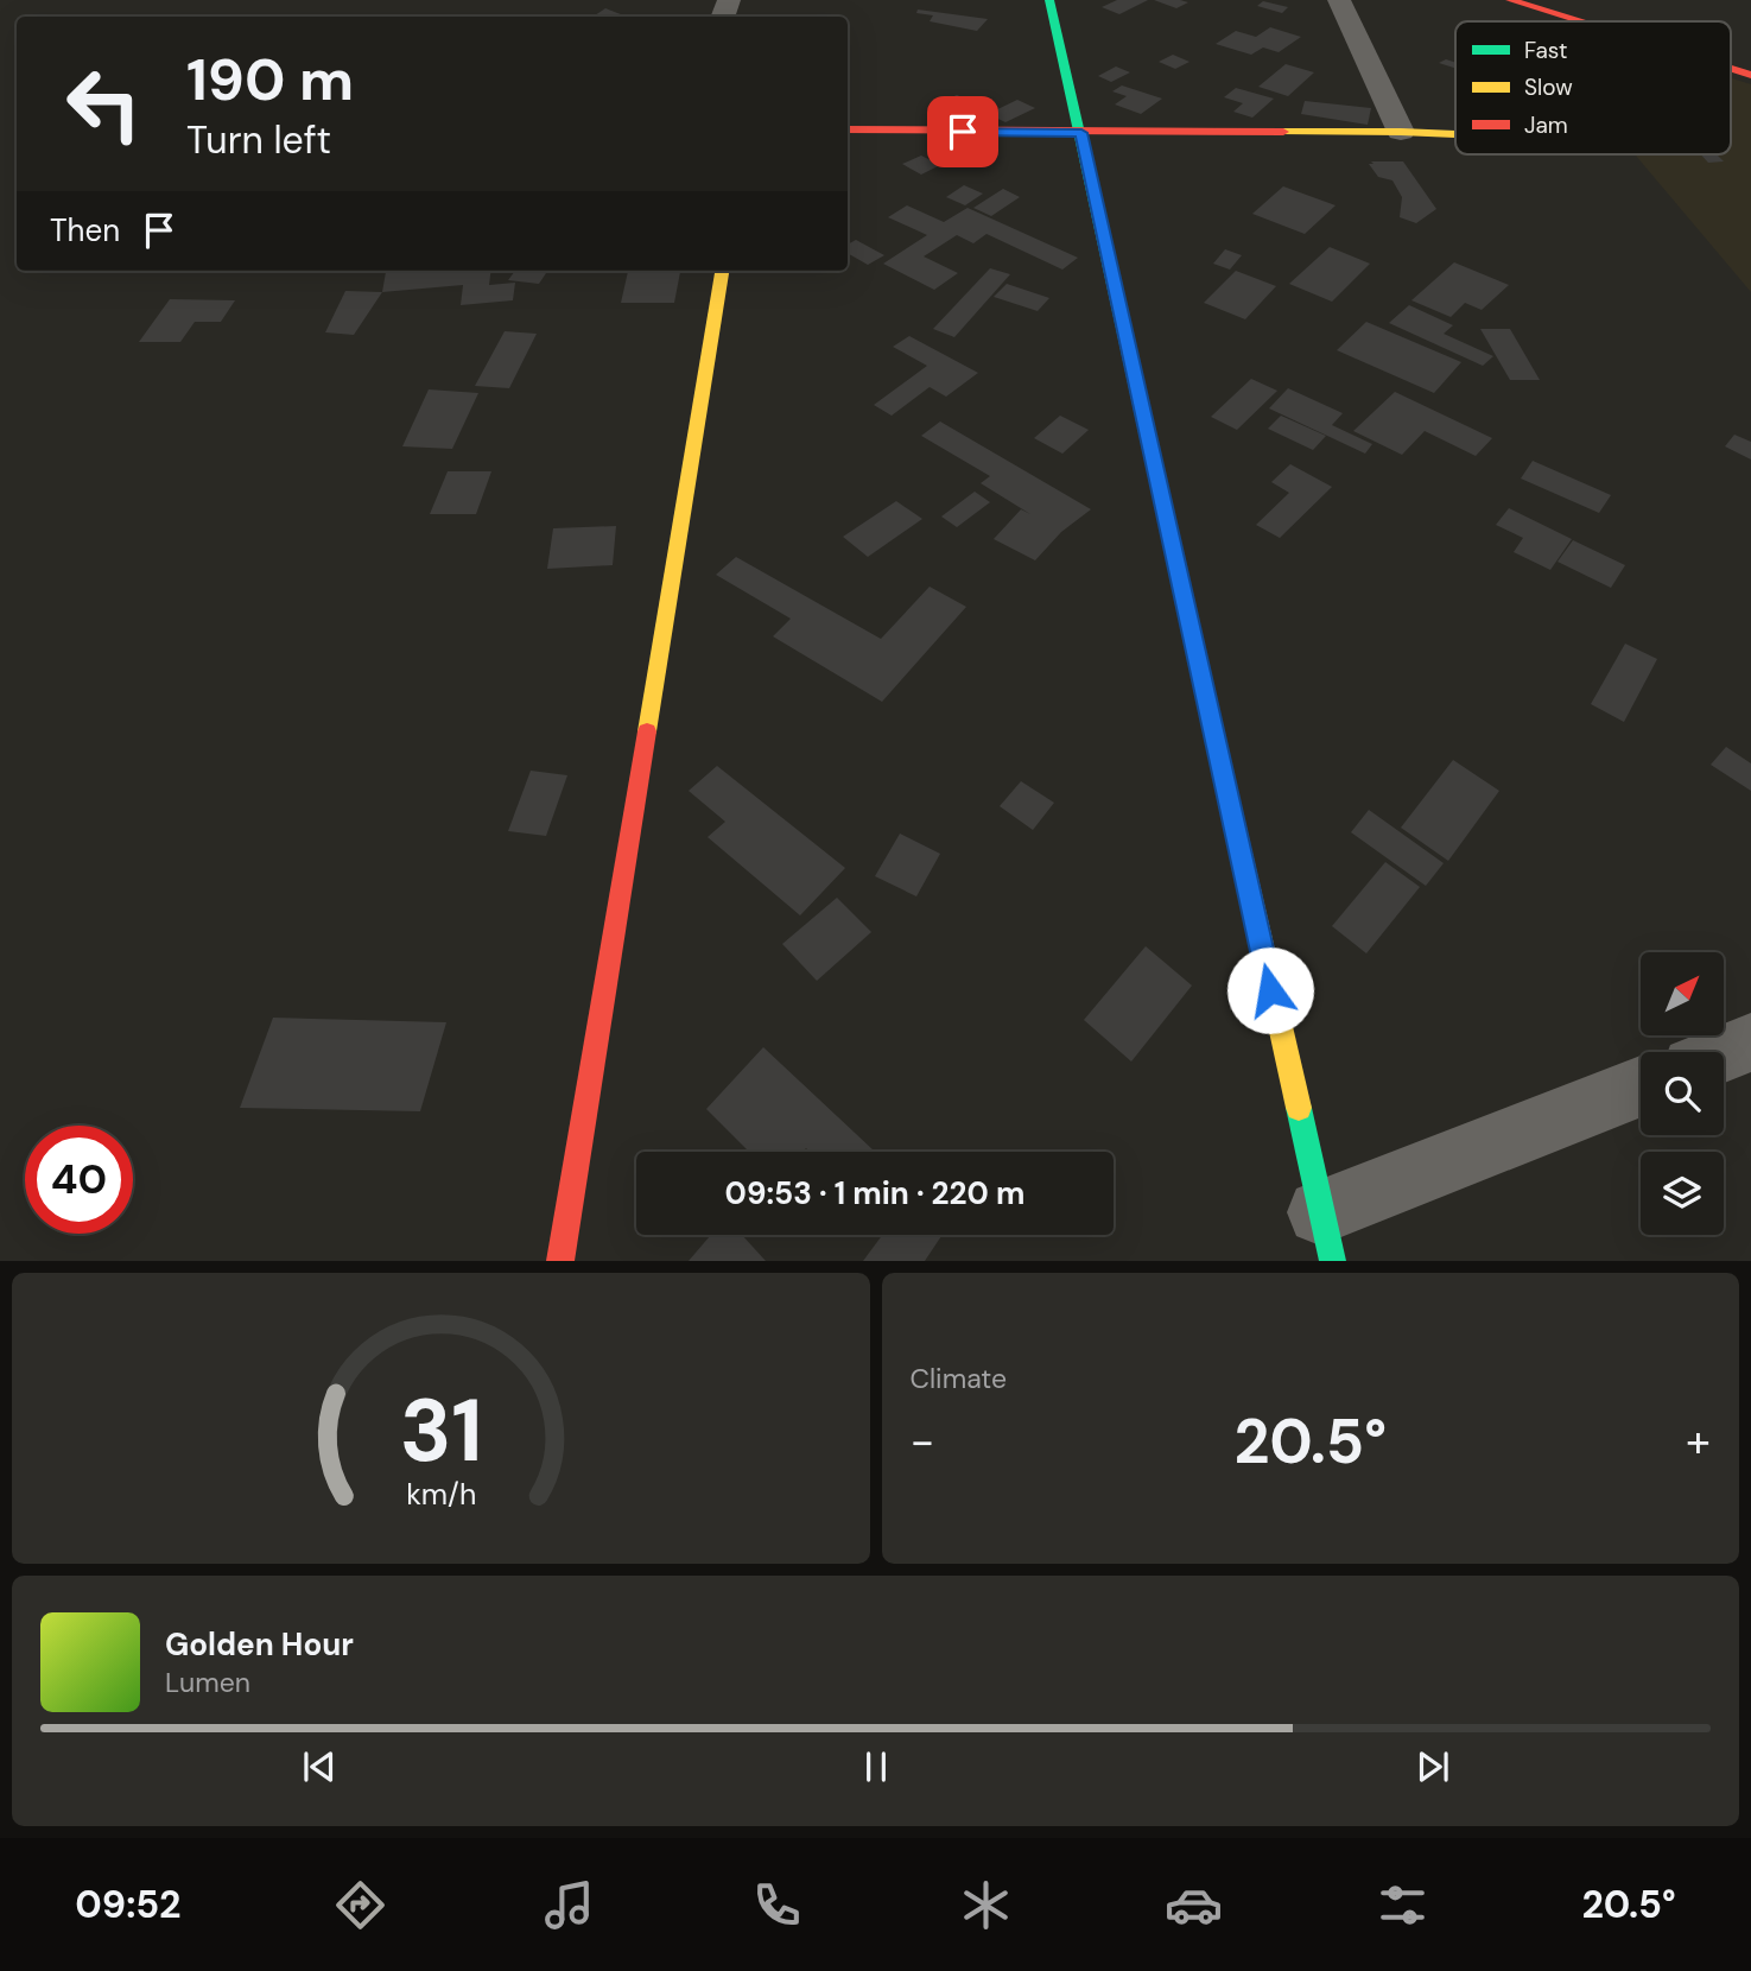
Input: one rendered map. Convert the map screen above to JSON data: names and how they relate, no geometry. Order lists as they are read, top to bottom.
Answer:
{
  "legend": ["Fast", "Slow", "Jam"],
  "north": "top right",
  "page": {
    "turn": ["190 m", "Turn left"],
    "then": "Then",
    "limit": "40",
    "trip": "09:53 · 1 min · 220 m",
    "tile": "Climate",
    "heat": ["−", "20.5°", "+"],
    "song": ["Golden Hour", "Lumen"],
    "tabs": ["09:52", "20.5°"],
    "gauge": ["31", "km/h"]
  }
}
